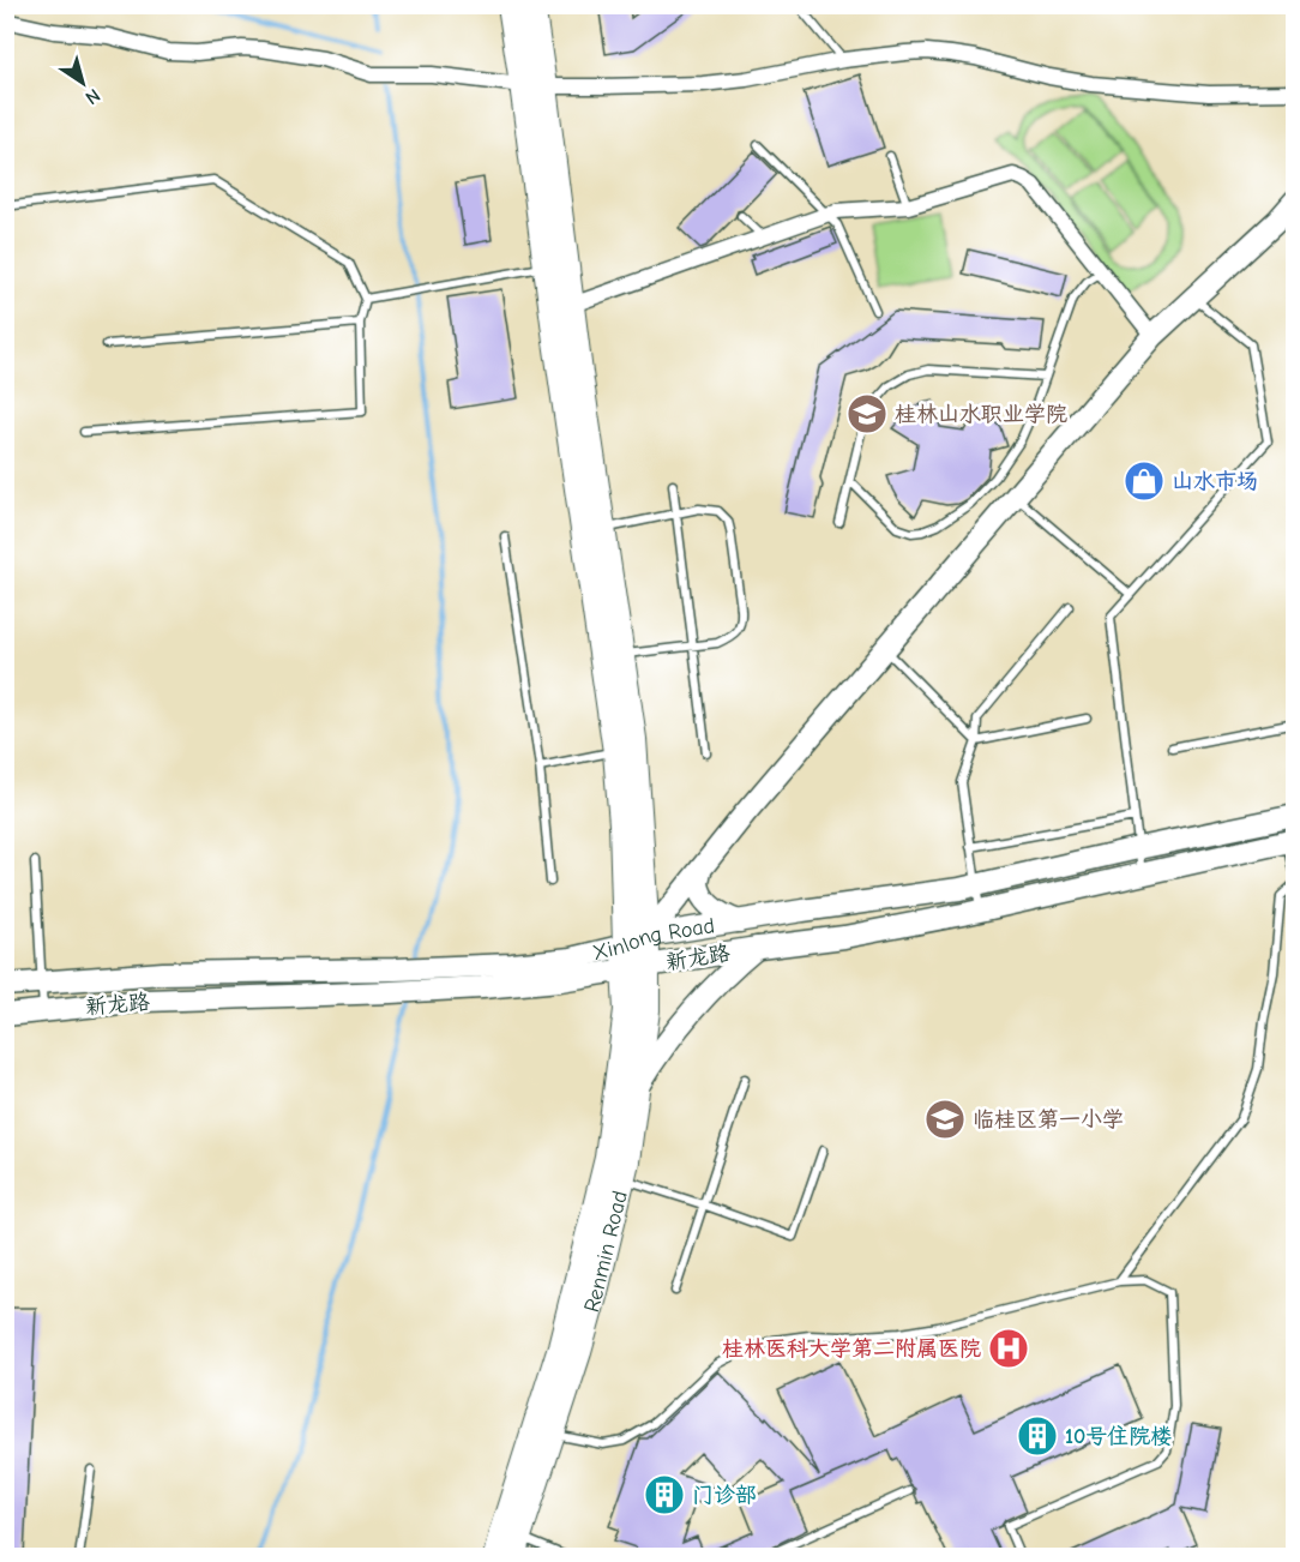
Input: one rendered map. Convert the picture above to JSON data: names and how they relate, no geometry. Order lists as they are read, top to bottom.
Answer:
{
  "streets": {
    "main road": ["Xinlong Road", "新龙路", "Renmin Road"]
  },
  "crossings": [
    ["Xinlong Road", "新龙路"],
    ["Xinlong Road", "Renmin Road"],
    ["新龙路", "Renmin Road"]
  ],
  "places": {
    "school or university": ["桂林山水职业学院", "临桂区第一小学"],
    "shop": ["山水市场"],
    "hospital": ["桂林医科大学第二附属医院"],
    "building": ["10号住院楼", "门诊部"]
  },
  "north": "bottom right"
}
